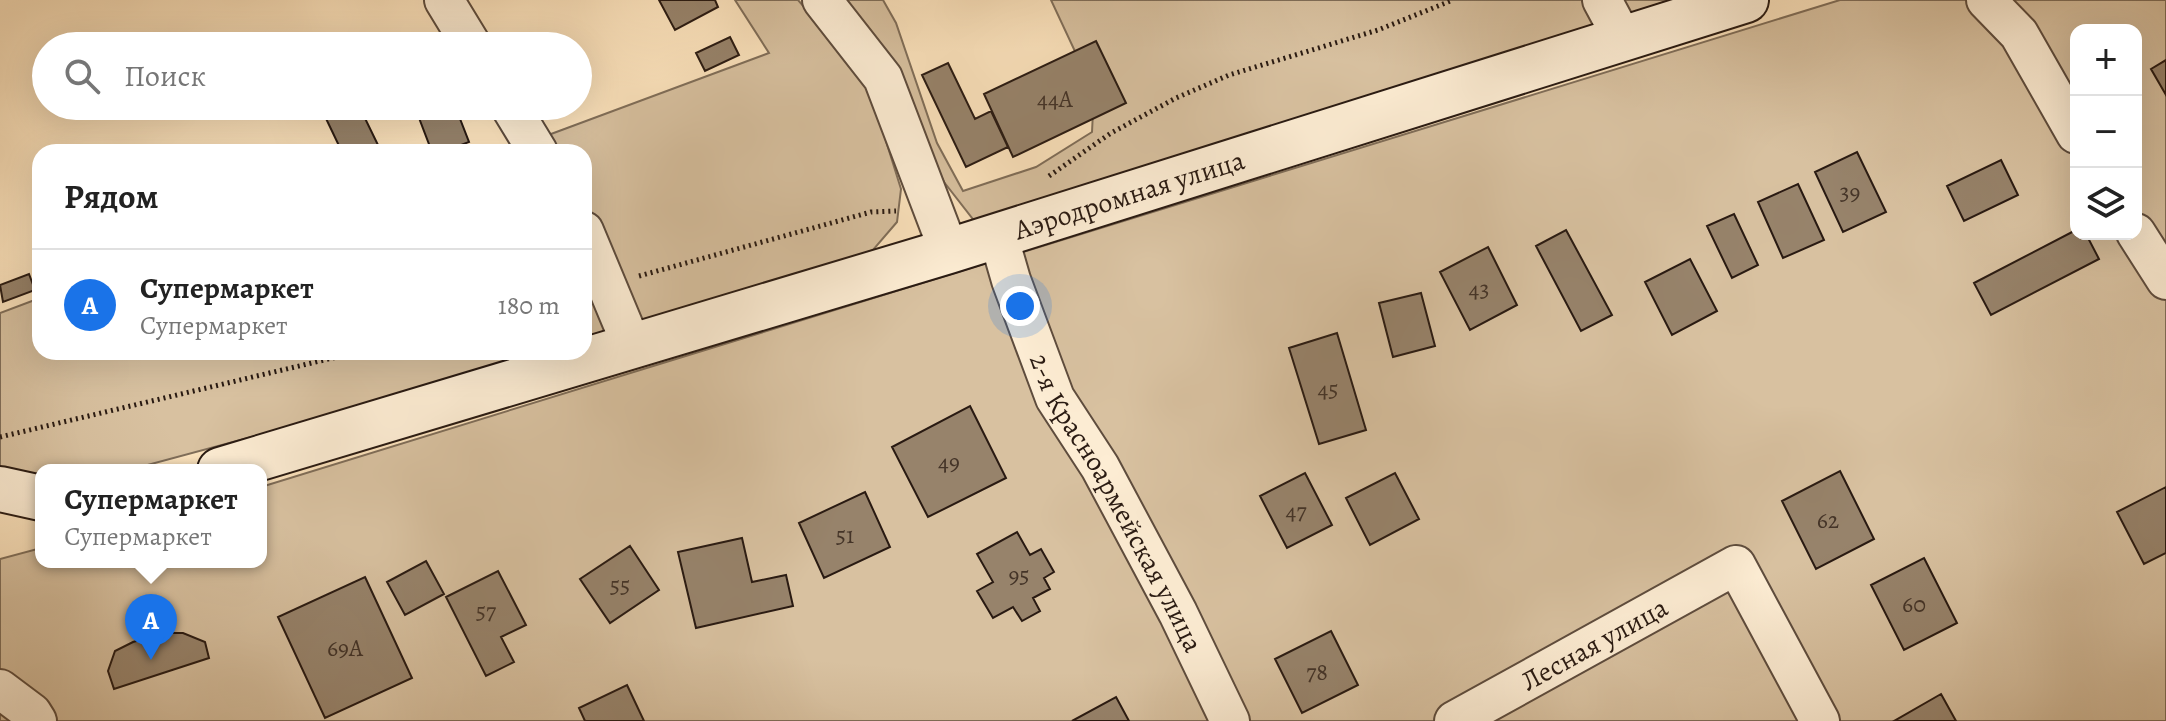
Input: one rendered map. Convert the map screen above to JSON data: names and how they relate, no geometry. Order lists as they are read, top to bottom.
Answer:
{
  "streets": {
    "street": ["Аэродромная улица", "2-я Красноармейская улица", "Лесная улица"]
  },
  "crossings": [
    ["Аэродромная улица", "2-я Красноармейская улица"]
  ],
  "house_numbers": [
    "44А",
    "39",
    "43",
    "45",
    "49",
    "47",
    "62",
    "51",
    "95",
    "55",
    "60",
    "57",
    "69А",
    "78"
  ],
  "page": {
    "map_buttons": ["+", "−"],
    "search": "Поиск",
    "heading": "Рядом",
    "list": [
      {
        "mark": "A",
        "name": "Супермаркет",
        "note": "Супермаркет",
        "value": "180 m"
      }
    ],
    "popup": ["Супермаркет", "Супермаркет"],
    "pins": "A"
  }
}
